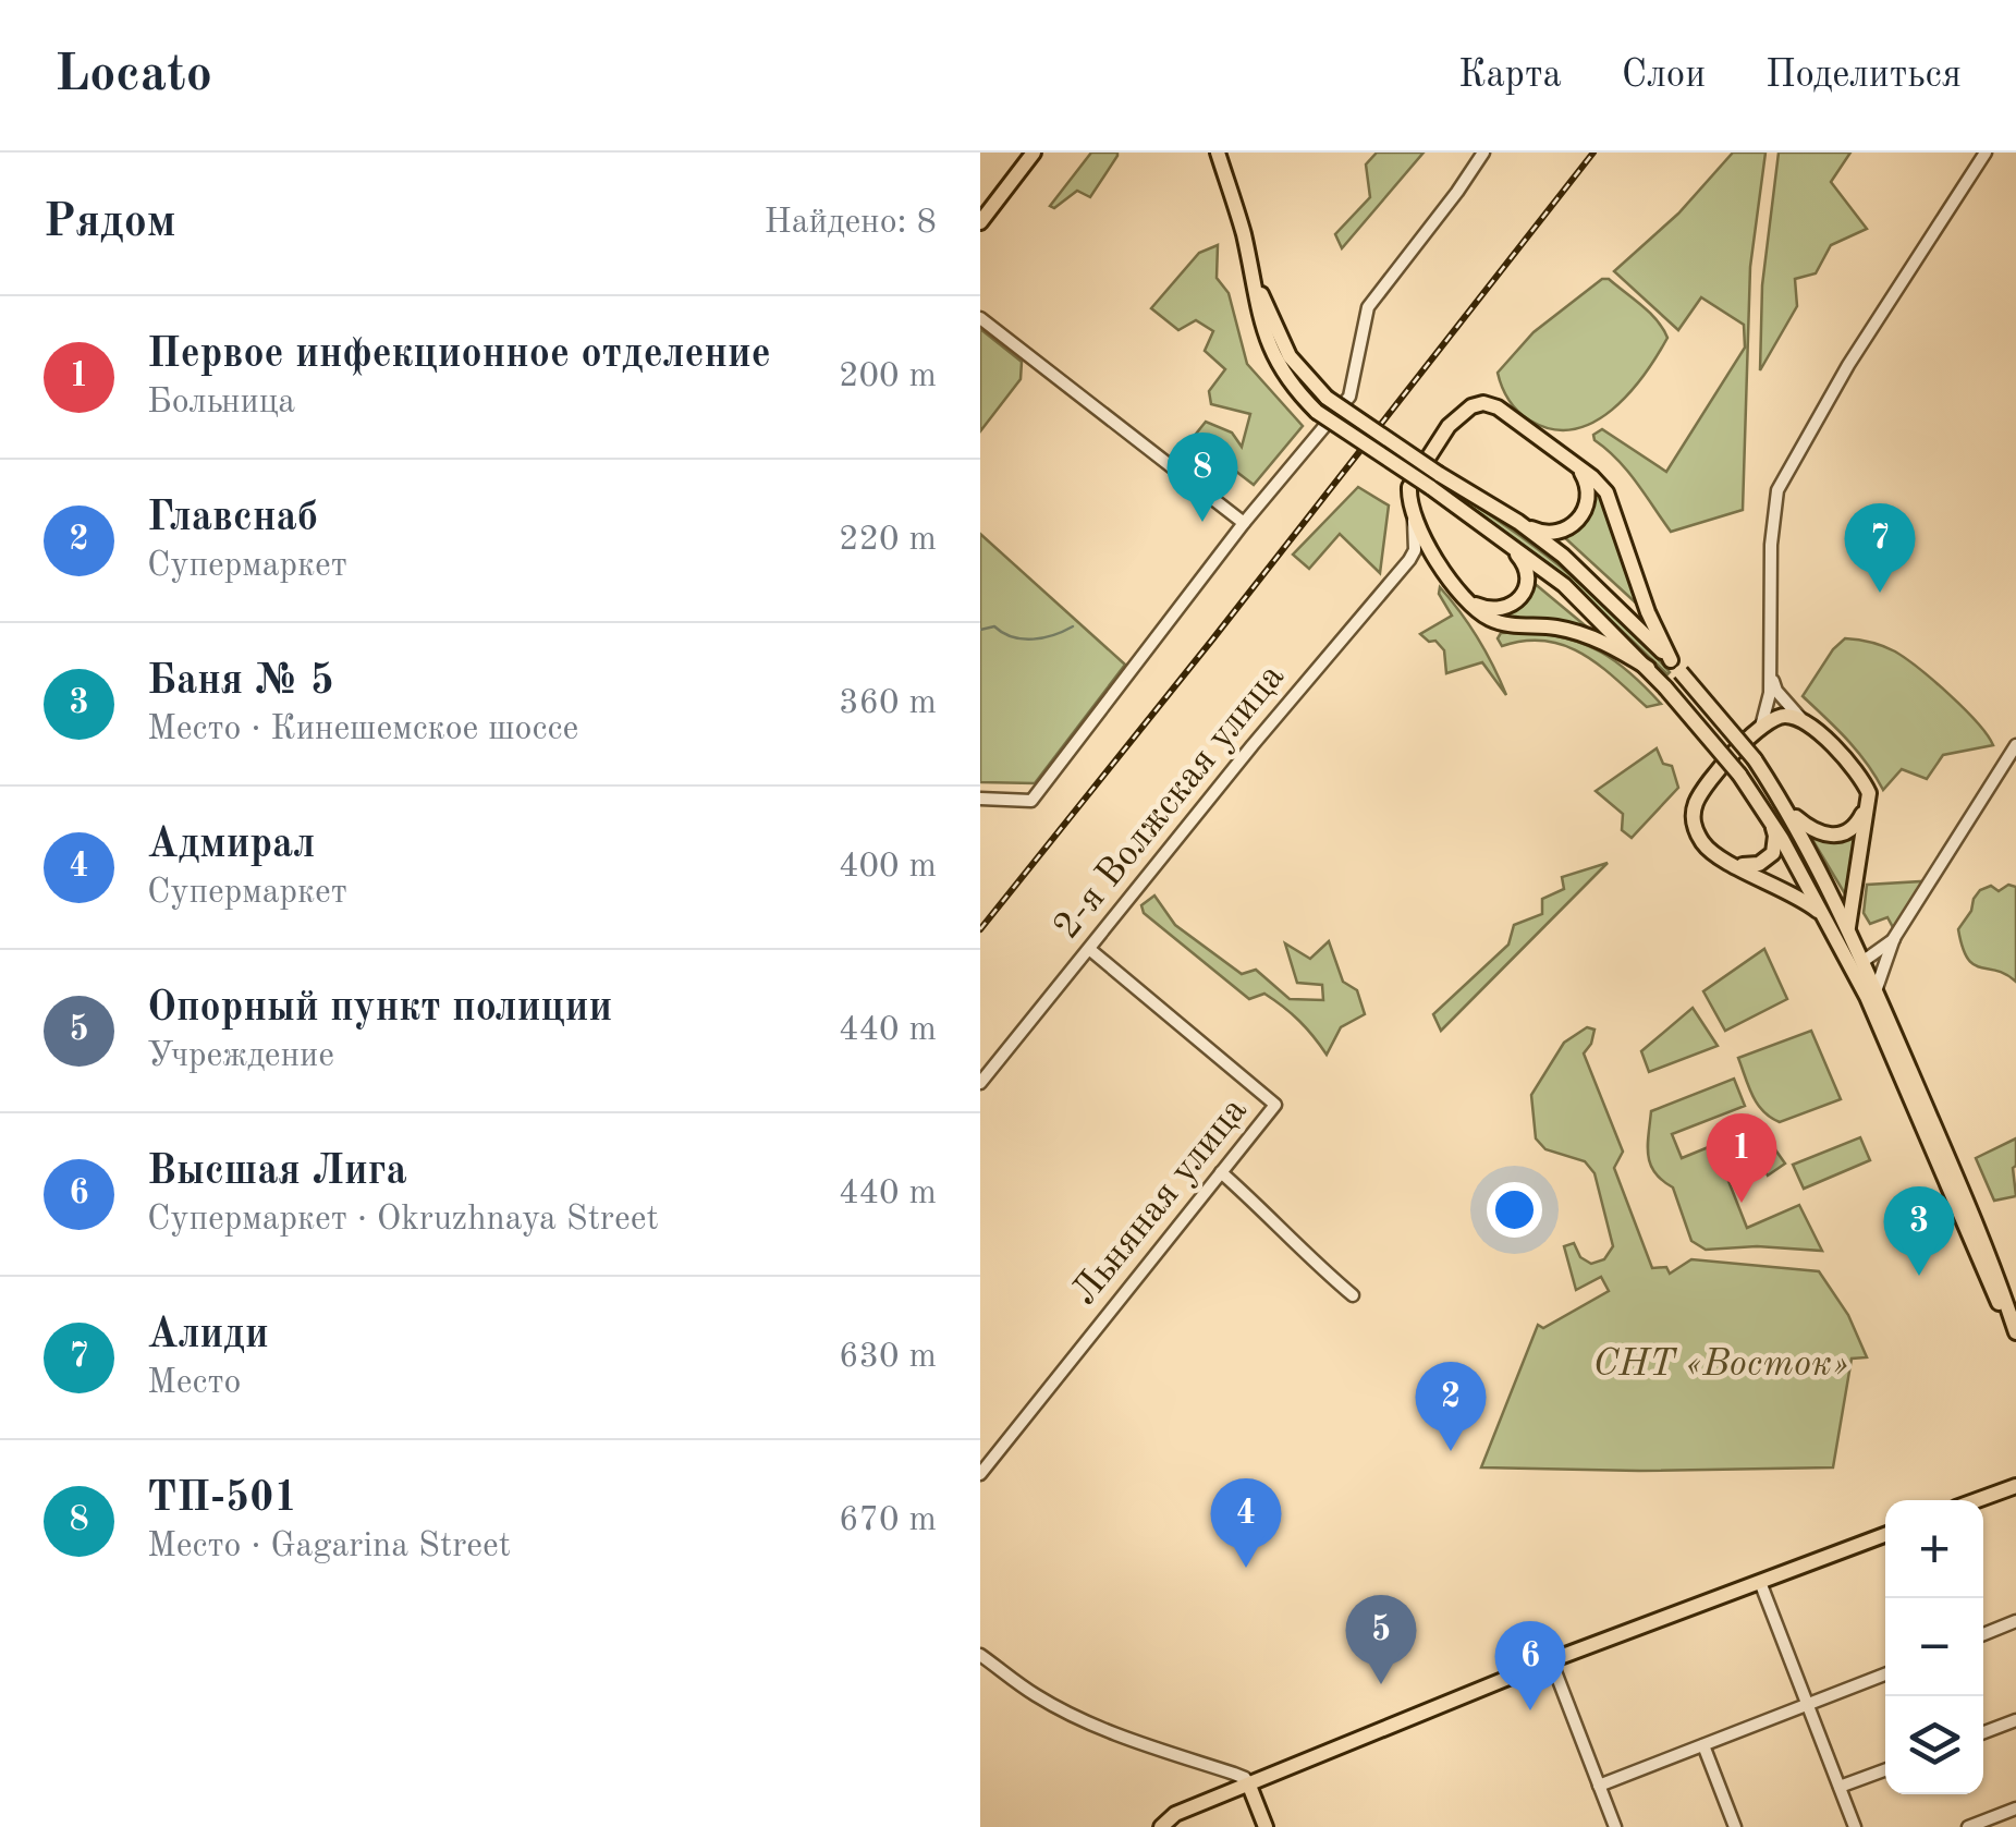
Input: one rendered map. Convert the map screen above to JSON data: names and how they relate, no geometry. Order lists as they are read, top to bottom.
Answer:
{
  "streets": {
    "street": ["2-я Волжская улица", "Льняная улица"]
  },
  "crossings": [
    ["2-я Волжская улица", "Льняная улица"]
  ],
  "parks": ["СНТ «Восток»"],
  "page": {
    "header": "Locato",
    "nav": ["Карта", "Слои", "Поделиться"],
    "heading": ["Рядом", "Найдено: 8"],
    "list": [
      {
        "mark": "1",
        "name": "Первое инфекционное отделение",
        "note": "Больница",
        "value": "200 m"
      },
      {
        "mark": "2",
        "name": "Главснаб",
        "note": "Супермаркет",
        "value": "220 m"
      },
      {
        "mark": "3",
        "name": "Баня № 5",
        "note": "Место · Кинешемское шоссе",
        "value": "360 m"
      },
      {
        "mark": "4",
        "name": "Адмирал",
        "note": "Супермаркет",
        "value": "400 m"
      },
      {
        "mark": "5",
        "name": "Опорный пункт полиции",
        "note": "Учреждение",
        "value": "440 m"
      },
      {
        "mark": "6",
        "name": "Высшая Лига",
        "note": "Супермаркет · Okruzhnaya Street",
        "value": "440 m"
      },
      {
        "mark": "7",
        "name": "Алиди",
        "note": "Место",
        "value": "630 m"
      },
      {
        "mark": "8",
        "name": "ТП-501",
        "note": "Место · Gagarina Street",
        "value": "670 m"
      }
    ],
    "pins": [
      "8",
      "7",
      "1",
      "3",
      "2",
      "4",
      "5",
      "6"
    ],
    "map_buttons": ["+", "−"]
  }
}
